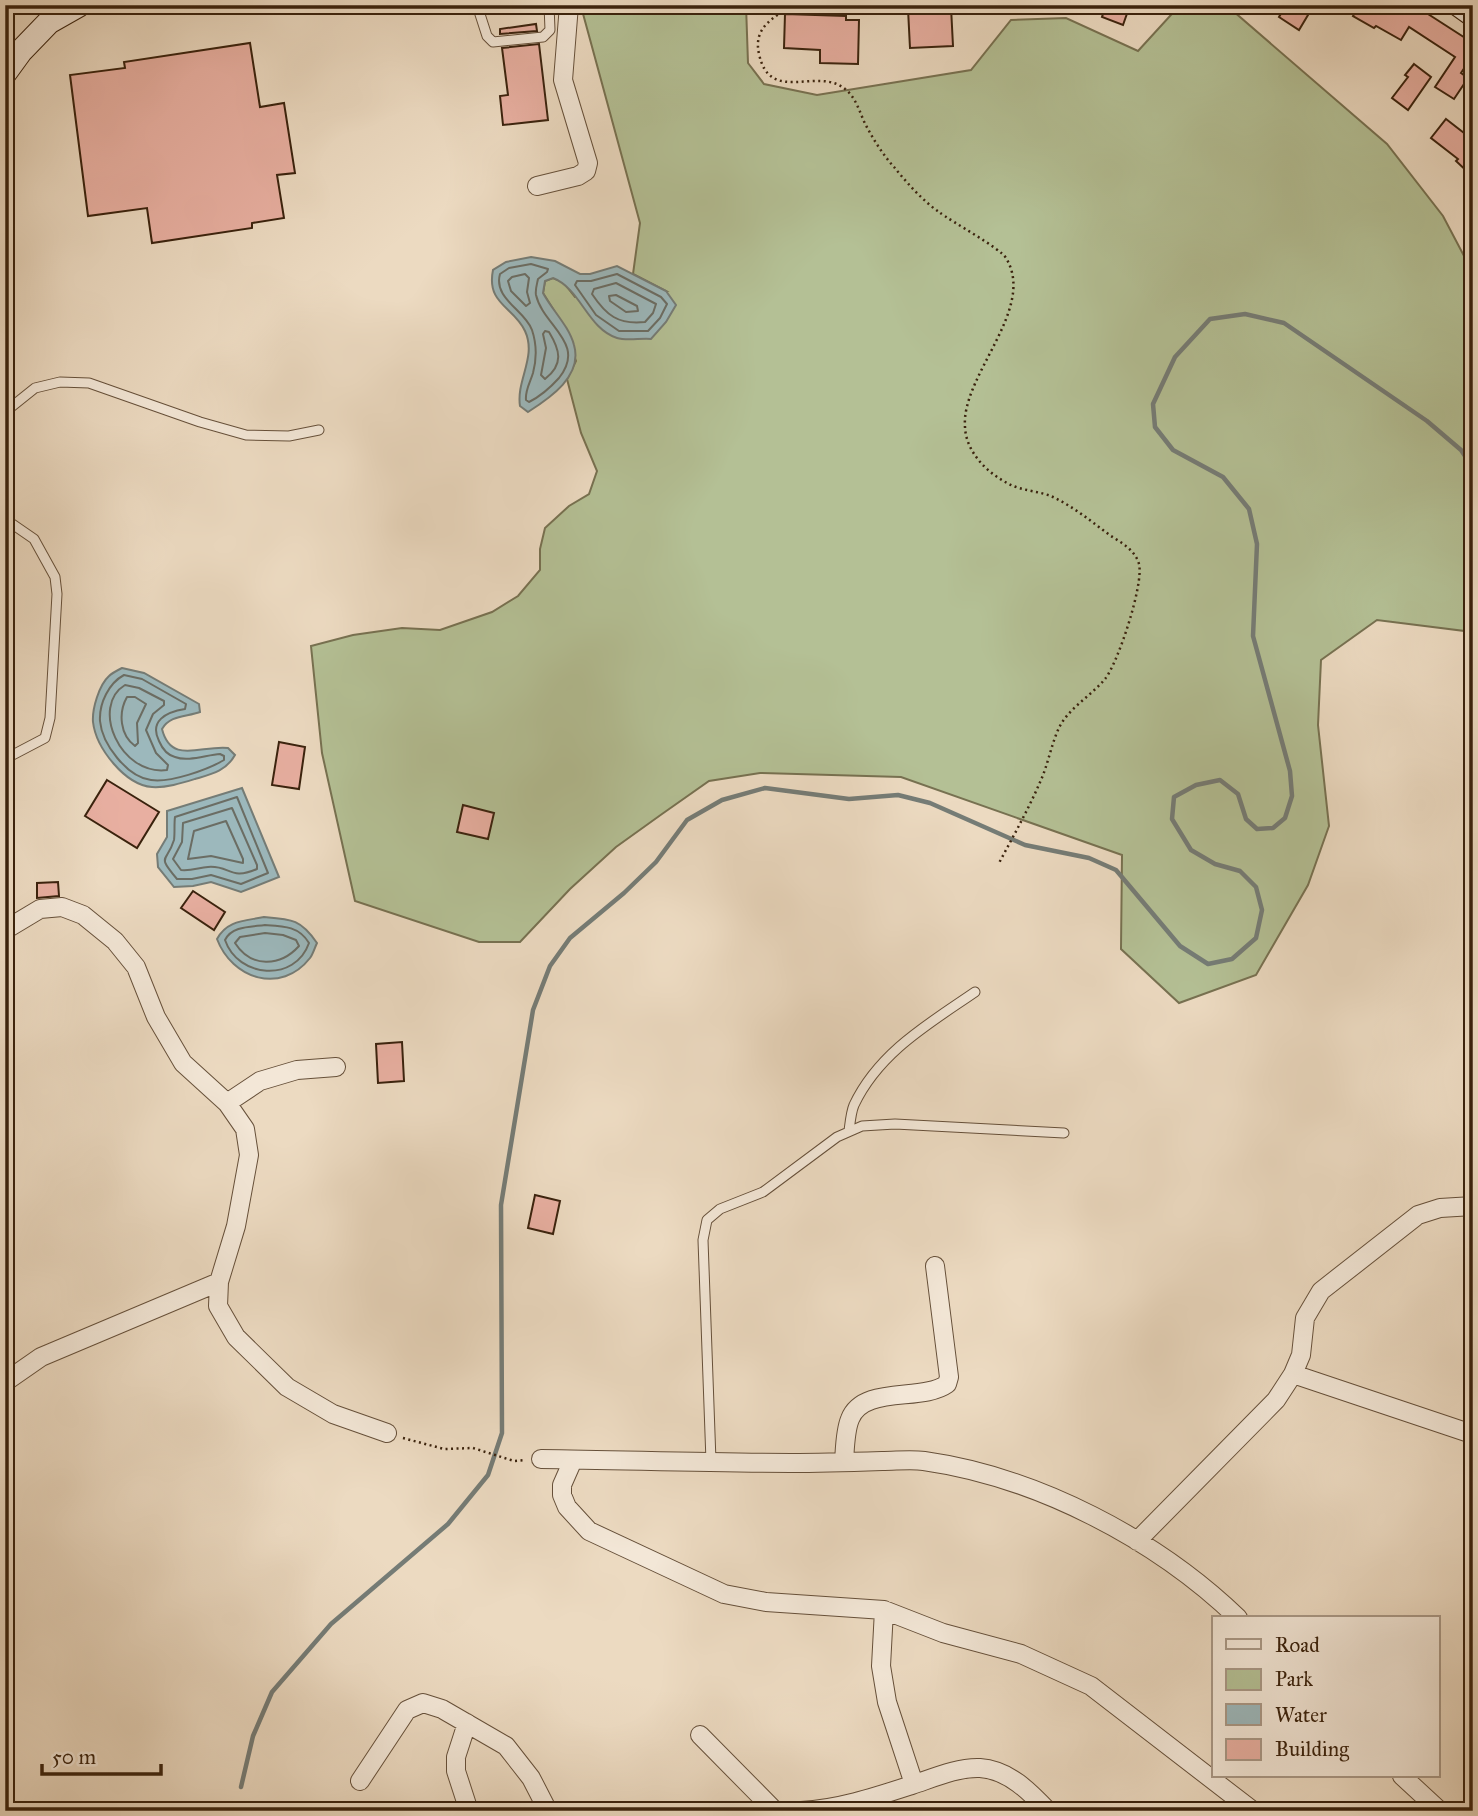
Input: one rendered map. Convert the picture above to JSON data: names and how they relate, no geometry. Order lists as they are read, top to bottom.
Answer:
{
  "legend": [
    "Road",
    "Park",
    "Water",
    "Building"
  ],
  "scale_bar": "50 m"
}
